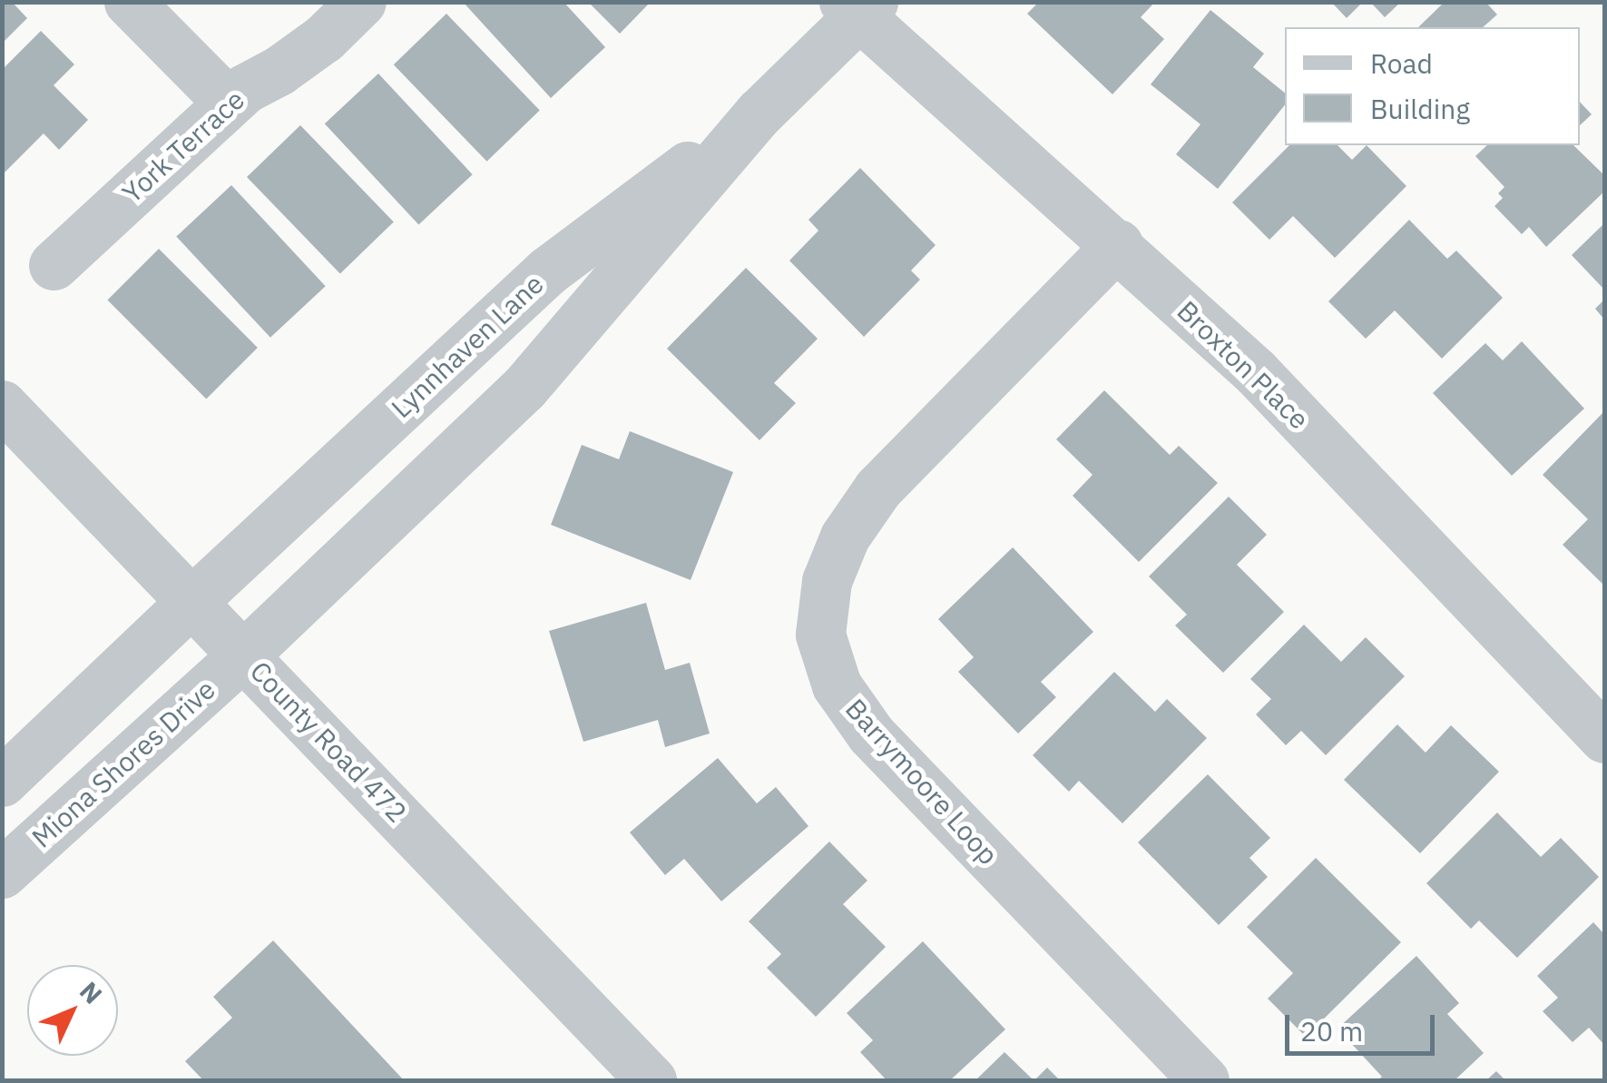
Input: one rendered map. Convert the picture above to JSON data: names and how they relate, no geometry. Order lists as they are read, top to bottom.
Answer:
{
  "streets": {
    "street": [
      "York Terrace",
      "Lynnhaven Lane",
      "Broxton Place",
      "County Road 472",
      "Miona Shores Drive",
      "Barrymoore Loop"
    ]
  },
  "crossings": [
    ["Lynnhaven Lane", "Broxton Place"],
    ["Lynnhaven Lane", "County Road 472"],
    ["Lynnhaven Lane", "Miona Shores Drive"],
    ["Broxton Place", "Barrymoore Loop"],
    ["County Road 472", "Miona Shores Drive"]
  ],
  "legend": ["Road", "Building"],
  "scale_bar": "20 m",
  "north": "top right"
}
